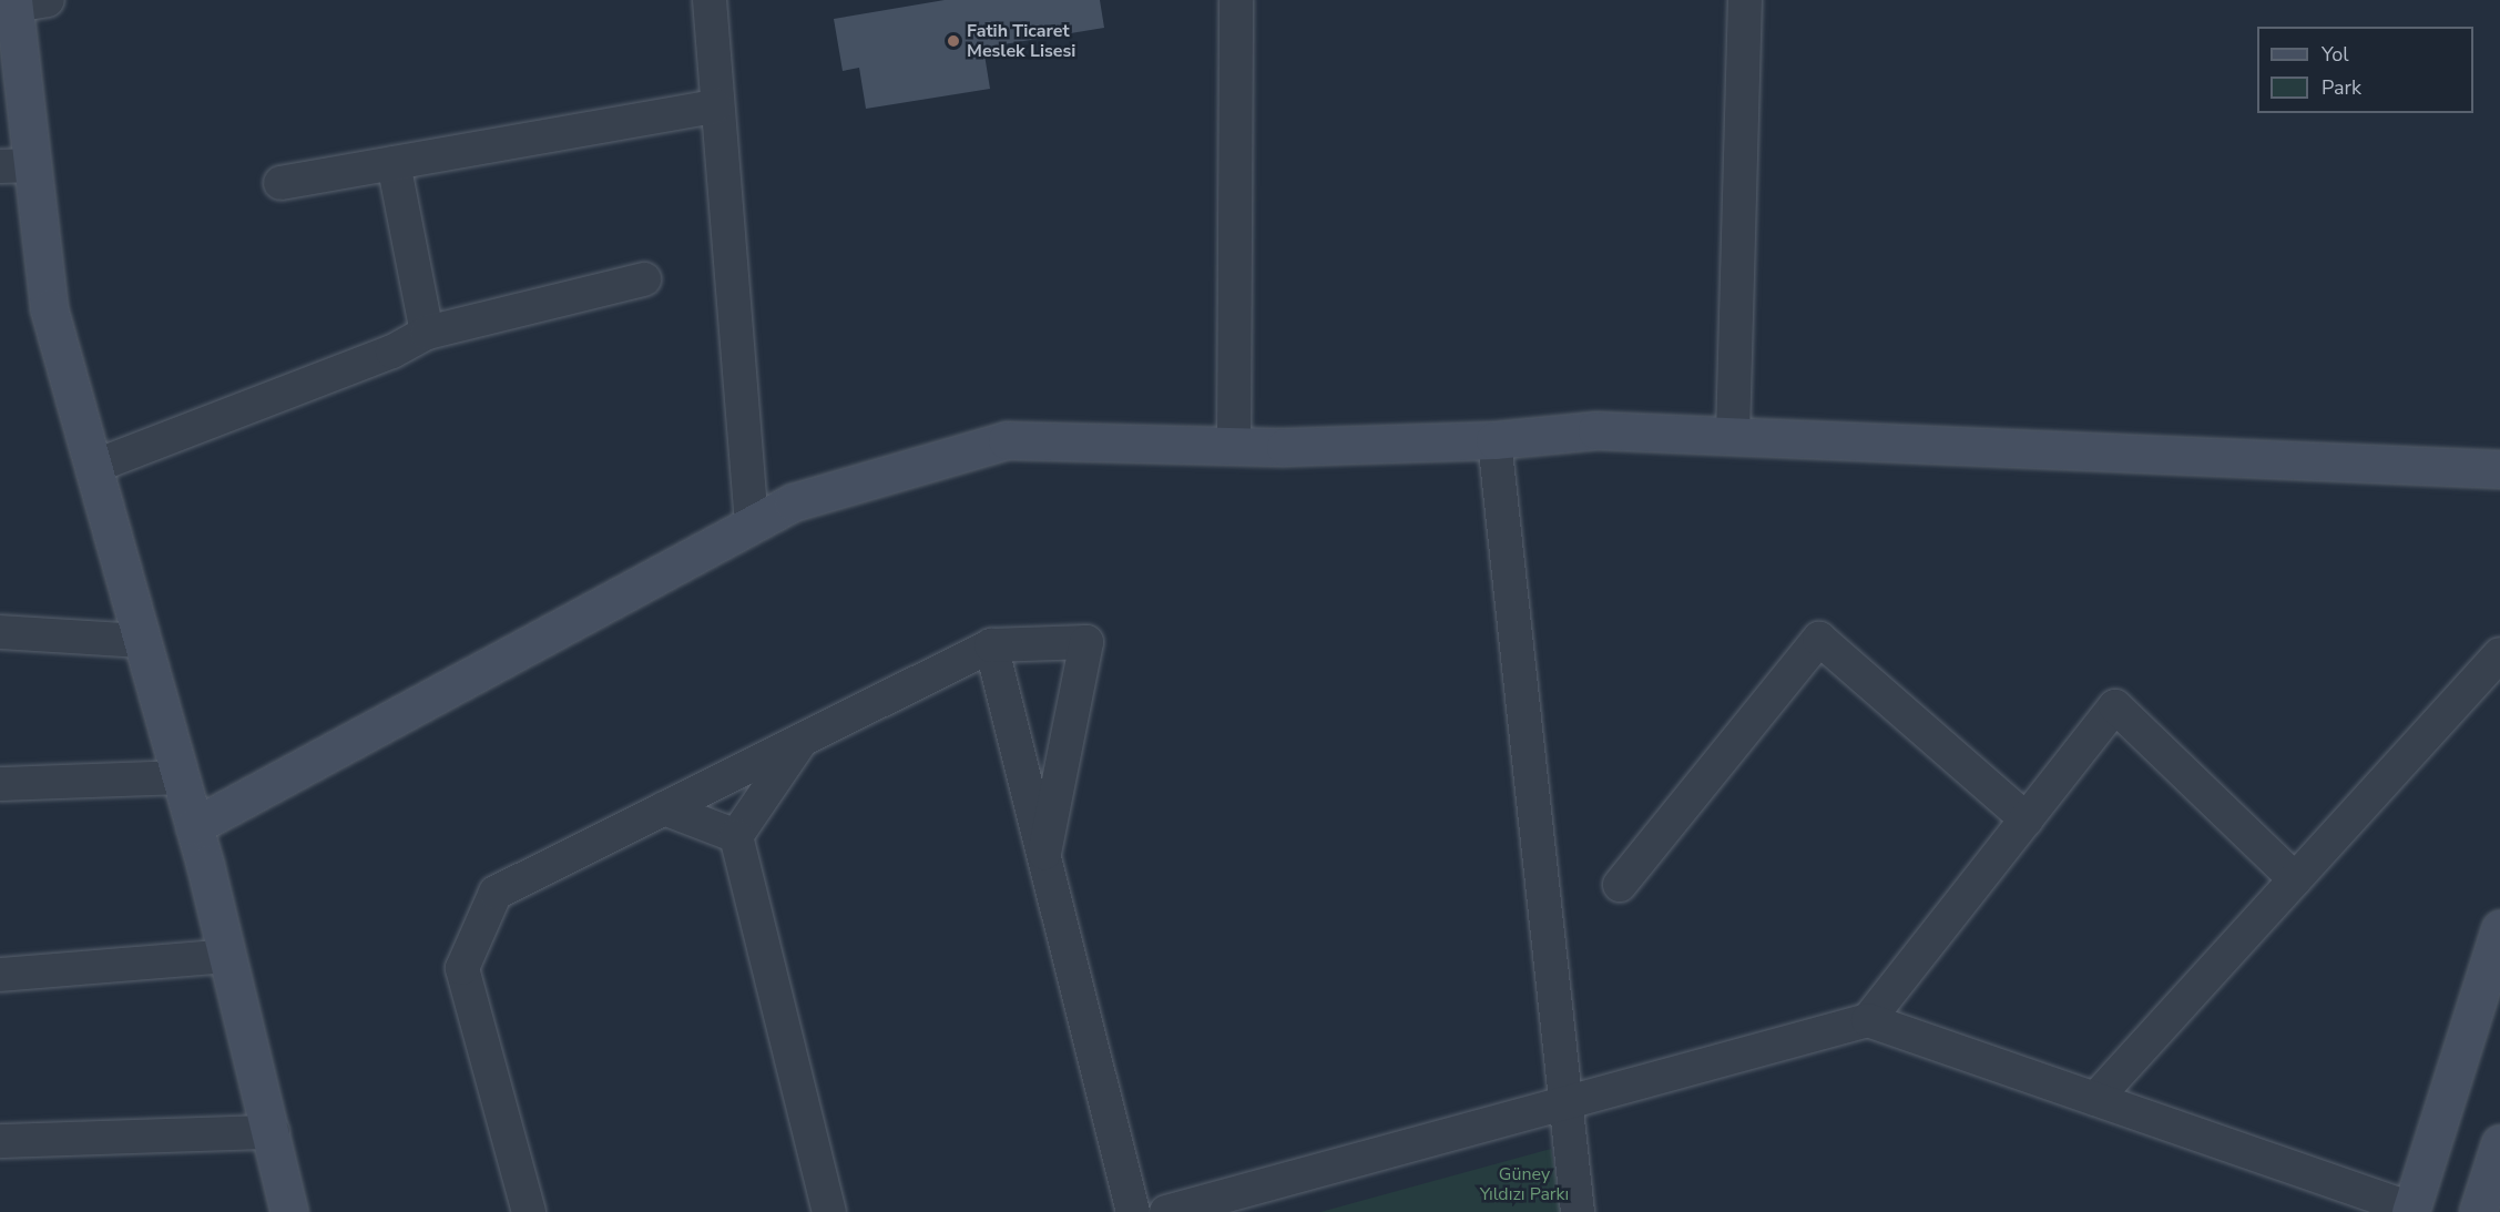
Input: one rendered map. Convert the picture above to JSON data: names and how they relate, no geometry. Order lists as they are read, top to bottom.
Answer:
{
  "parks": ["Güney Yıldızı Parkı"],
  "places": ["Fatih Ticaret Meslek Lisesi"],
  "legend": ["Yol", "Park"]
}
